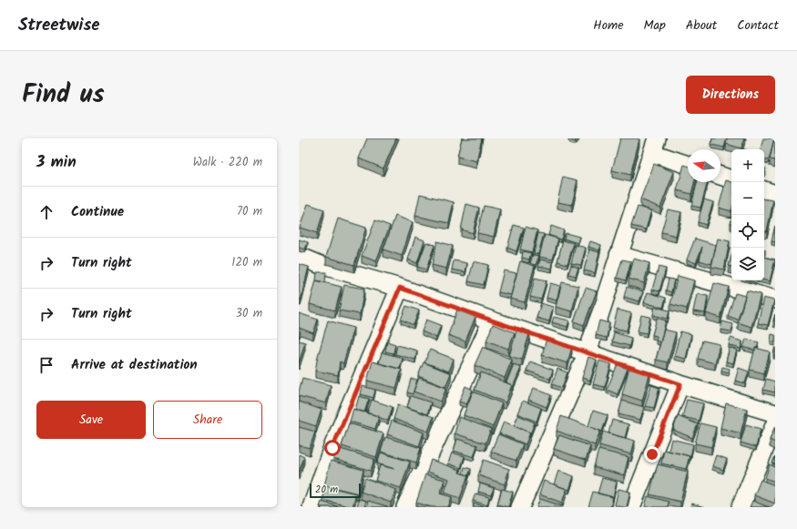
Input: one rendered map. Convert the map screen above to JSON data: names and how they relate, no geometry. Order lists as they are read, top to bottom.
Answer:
{
  "scale_bar": "20 m",
  "north": "left",
  "page": {
    "header": "Streetwise",
    "nav": [
      "Home",
      "Map",
      "About",
      "Contact"
    ],
    "title": "Find us",
    "buttons": [
      "Directions",
      ["Save", "Share"]
    ],
    "heading": ["3 min", "Walk · 220 m"],
    "map_buttons": ["+", "−"],
    "list": [
      ["Continue", "70 m"],
      ["Turn right", "120 m"],
      ["Turn right", "30 m"],
      "Arrive at destination"
    ],
    "scale": "20 m"
  }
}
